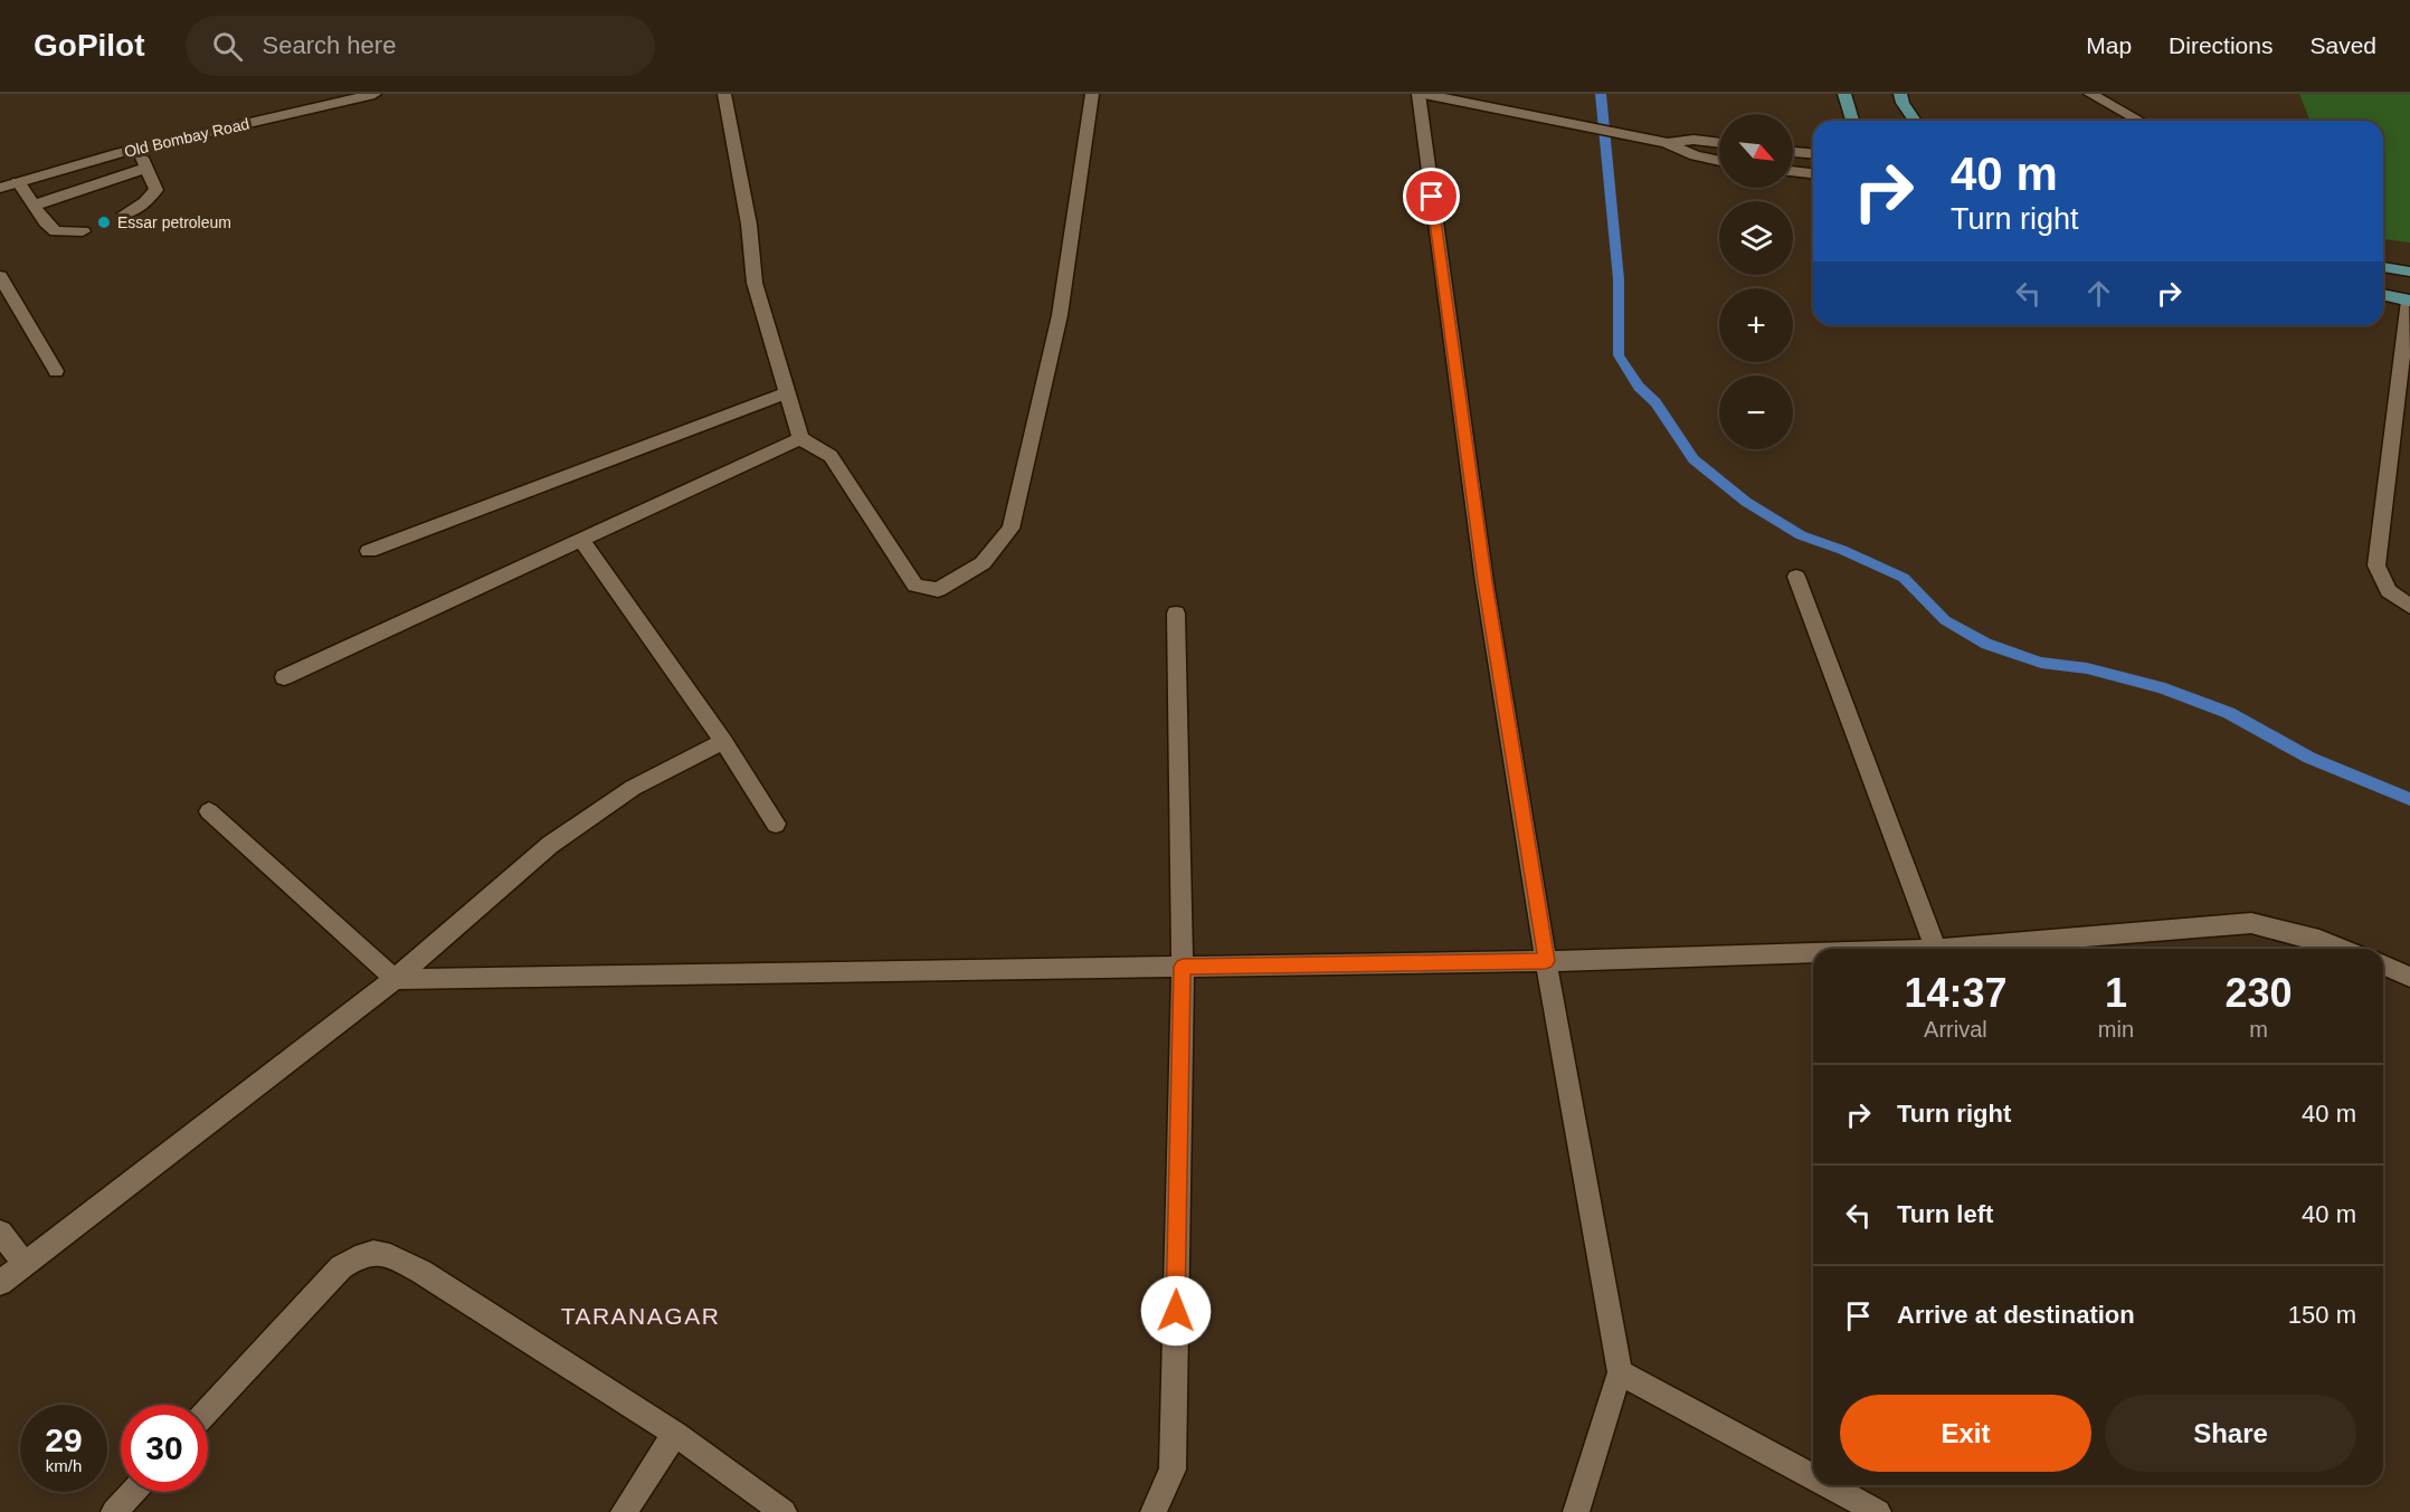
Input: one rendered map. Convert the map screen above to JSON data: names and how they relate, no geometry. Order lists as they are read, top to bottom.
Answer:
{
  "streets": {
    "street": ["Old Bombay Road"]
  },
  "districts": ["TARANAGAR"],
  "places": ["Essar petroleum"],
  "north": "bottom right",
  "page": {
    "header": "GoPilot",
    "search": "Search here",
    "nav": ["Map", "Directions", "Saved"],
    "map_buttons": ["+", "−"],
    "turn": ["40 m", "Turn right"],
    "eta": [
      "14:37",
      "Arrival",
      "1",
      "min",
      "230",
      "m"
    ],
    "list": [
      {
        "name": "Turn right",
        "value": "40 m"
      },
      {
        "name": "Turn left",
        "value": "40 m"
      },
      {
        "name": "Arrive at destination",
        "value": "150 m"
      }
    ],
    "buttons": ["Exit", "Share"],
    "speed": "29 km/h",
    "limit": "30"
  }
}
